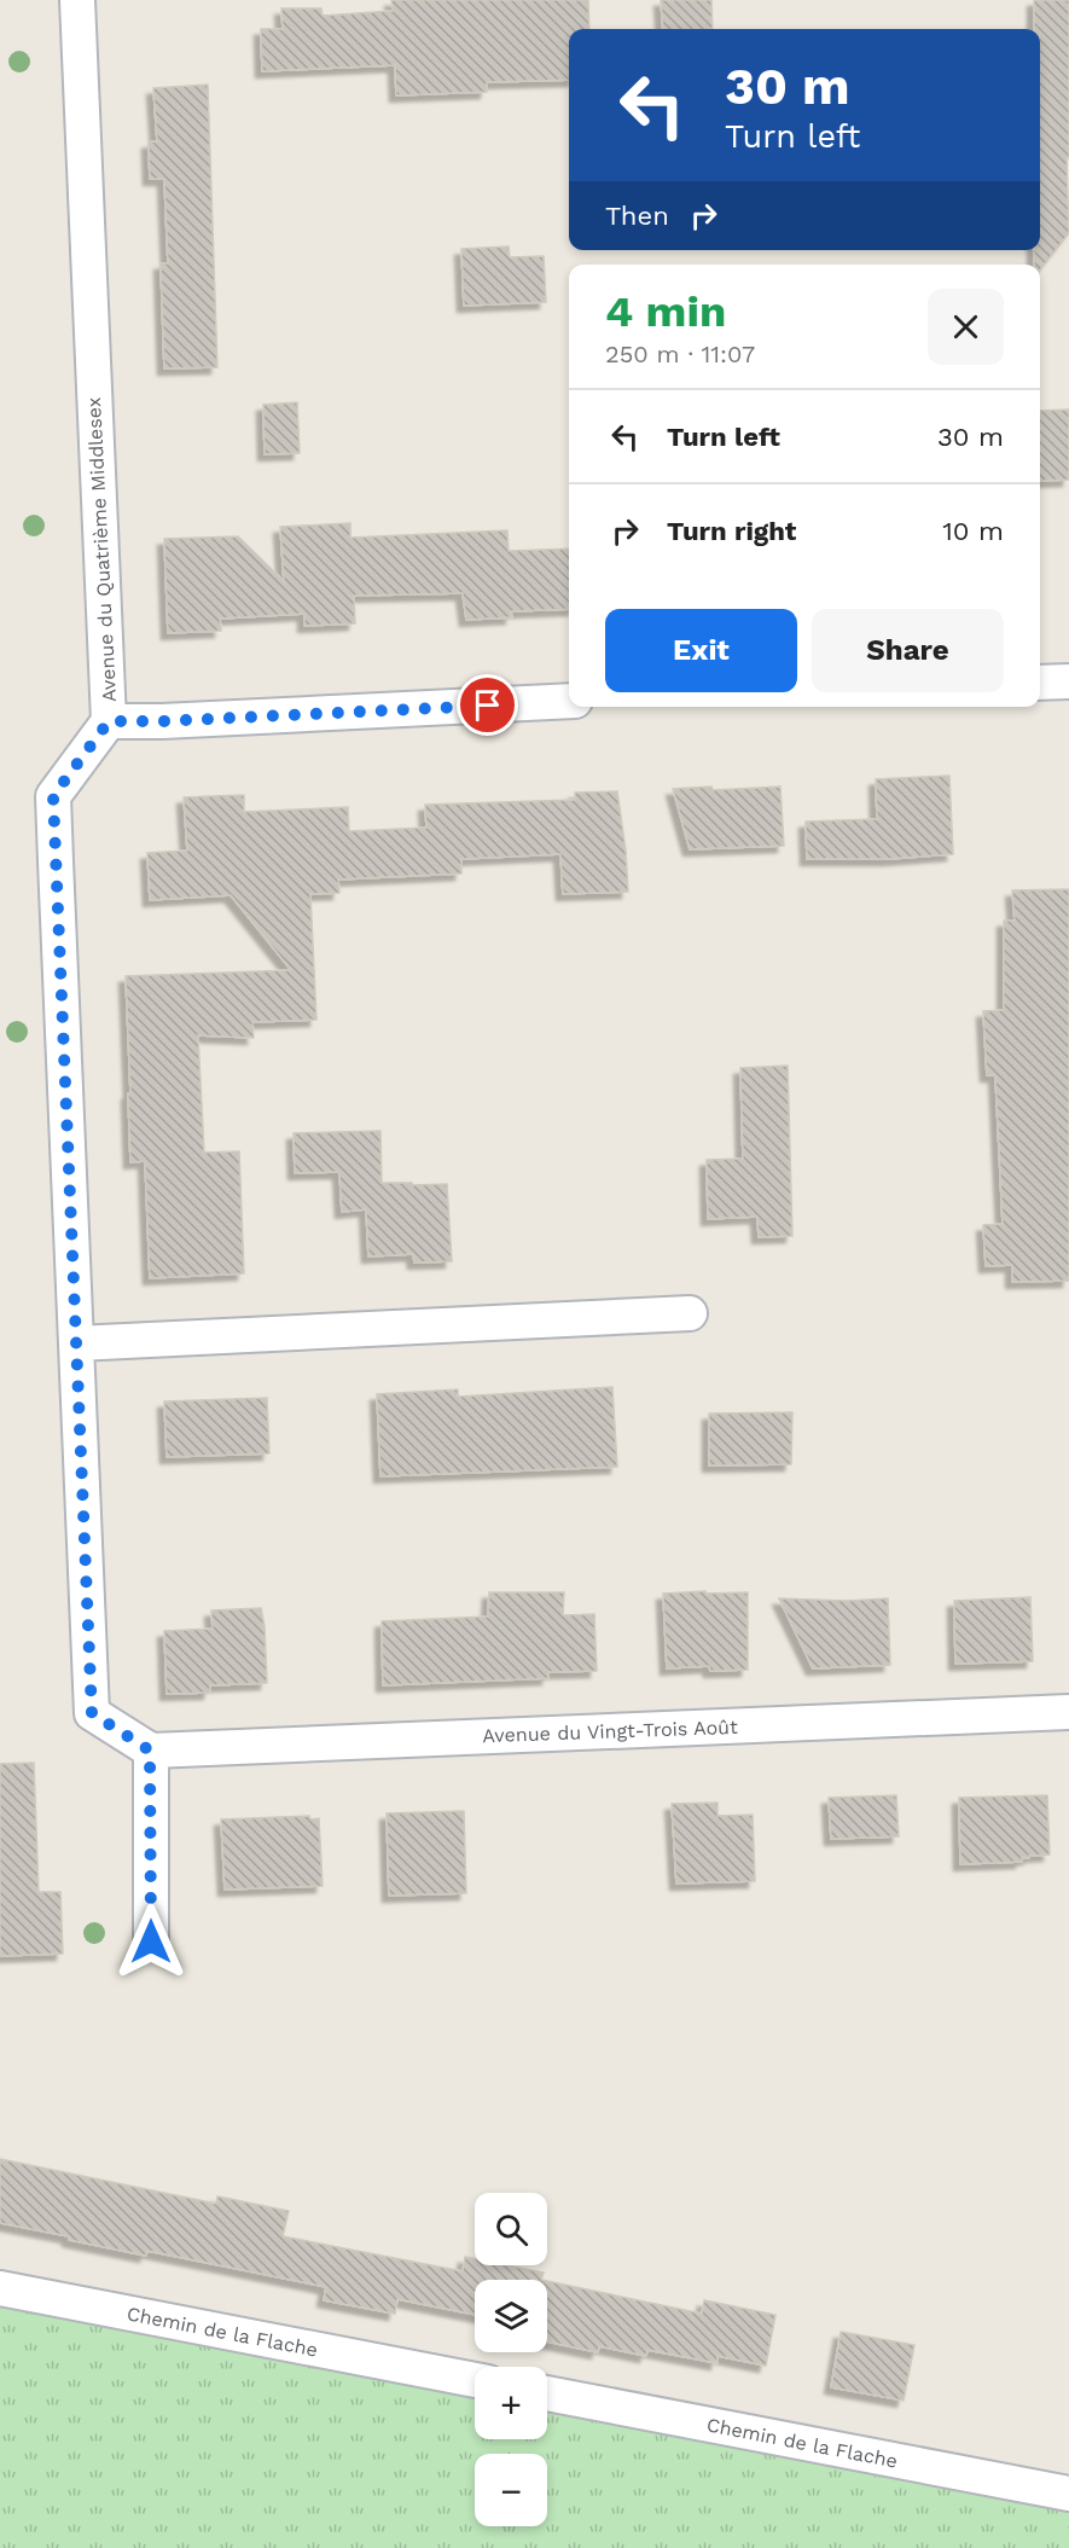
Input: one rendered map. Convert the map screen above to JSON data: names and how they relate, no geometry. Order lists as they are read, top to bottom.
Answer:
{
  "streets": {
    "street": ["Avenue du Quatrième Middlesex", "Avenue du Vingt-Trois Août", "Chemin de la Flache"]
  },
  "page": {
    "turn": ["30 m", "Turn left"],
    "then": "Then",
    "heading": ["4 min", "250 m · 11:07"],
    "list": [
      {
        "name": "Turn left",
        "value": "30 m"
      },
      {
        "name": "Turn right",
        "value": "10 m"
      }
    ],
    "buttons": ["Exit", "Share"],
    "map_buttons": ["+", "−"]
  }
}
